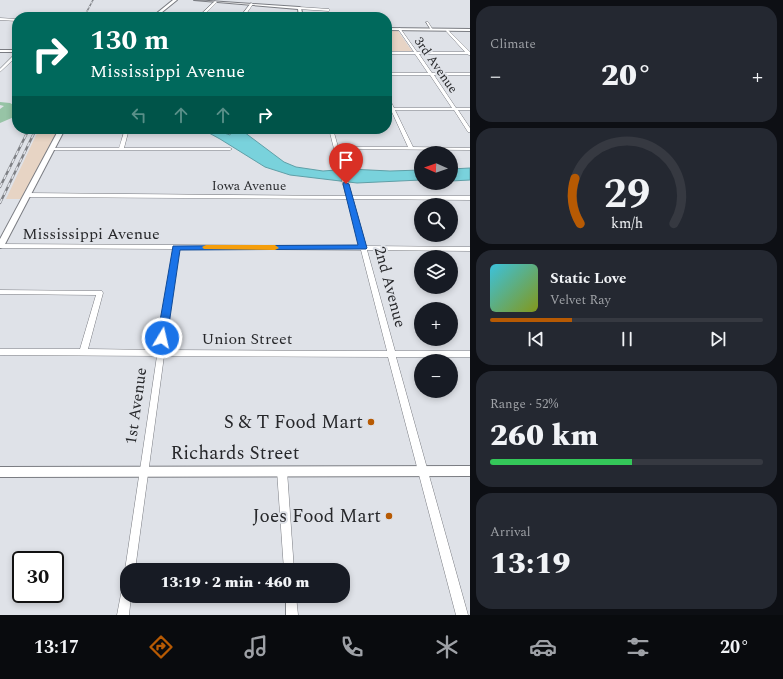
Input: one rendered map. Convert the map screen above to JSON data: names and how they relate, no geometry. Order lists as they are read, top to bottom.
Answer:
{
  "streets": {
    "street": [
      "3rd Avenue",
      "Iowa Avenue",
      "Mississippi Avenue",
      "2nd Avenue",
      "Union Street",
      "1st Avenue",
      "Richards Street"
    ]
  },
  "crossings": [
    ["Iowa Avenue", "2nd Avenue"],
    ["Mississippi Avenue", "2nd Avenue"],
    ["Mississippi Avenue", "1st Avenue"],
    ["2nd Avenue", "Union Street"],
    ["2nd Avenue", "Richards Street"],
    ["Union Street", "1st Avenue"],
    ["1st Avenue", "Richards Street"]
  ],
  "places": ["S & T Food Mart", "Joes Food Mart"],
  "north": "left",
  "page": {
    "tile": [
      "Climate",
      ["Range · 52%", "260 km"],
      ["Arrival", "13:19"]
    ],
    "turn": ["130 m", "Mississippi Avenue"],
    "heat": ["−", "20°", "+"],
    "map_buttons": ["+", "−"],
    "song": ["Static Love", "Velvet Ray"],
    "limit": "30",
    "trip": "13:19 · 2 min · 460 m",
    "tabs": ["13:17", "20°"],
    "gauge": ["29", "km/h"]
  }
}
